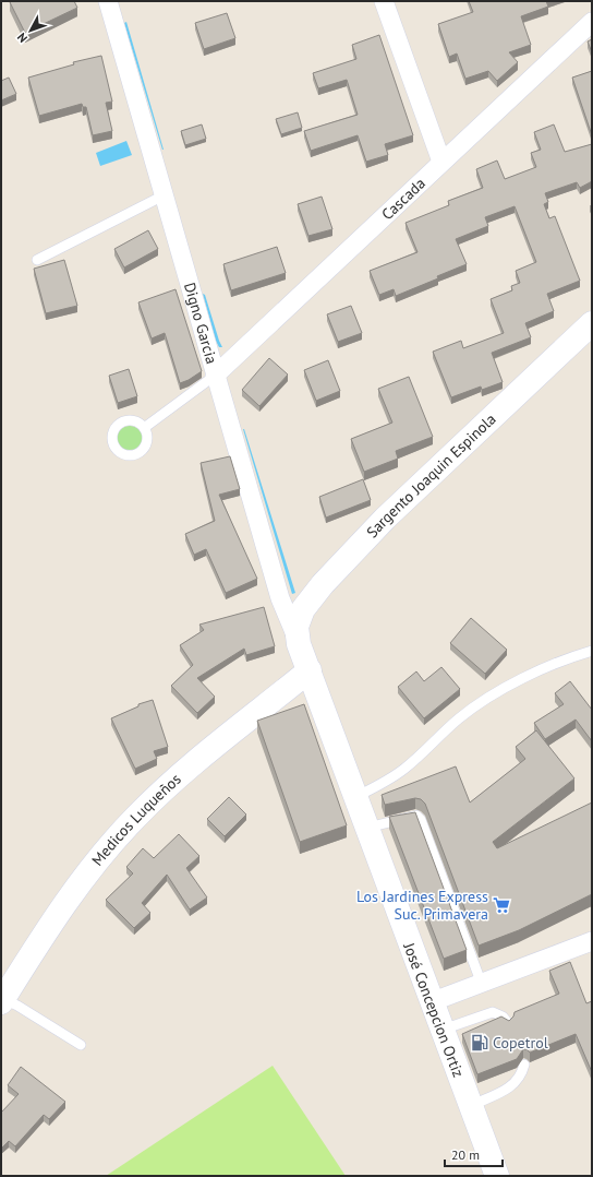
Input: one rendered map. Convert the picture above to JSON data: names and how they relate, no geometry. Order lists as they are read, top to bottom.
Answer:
{
  "streets": {
    "street": [
      "Cascada",
      "Digno Garcia",
      "Sargento Joaquin Espinola",
      "Medicos Luqueños",
      "José Concepcion Ortiz"
    ]
  },
  "crossings": [
    ["Cascada", "Digno Garcia"],
    ["Digno Garcia", "Sargento Joaquin Espinola"],
    ["Digno Garcia", "José Concepcion Ortiz"],
    ["Sargento Joaquin Espinola", "José Concepcion Ortiz"],
    ["Medicos Luqueños", "José Concepcion Ortiz"]
  ],
  "places": {
    "supermarket": ["Los Jardines Express Suc. Primavera"],
    "fuel station": ["Copetrol"]
  },
  "scale_bar": "20 m",
  "north": "bottom left"
}
